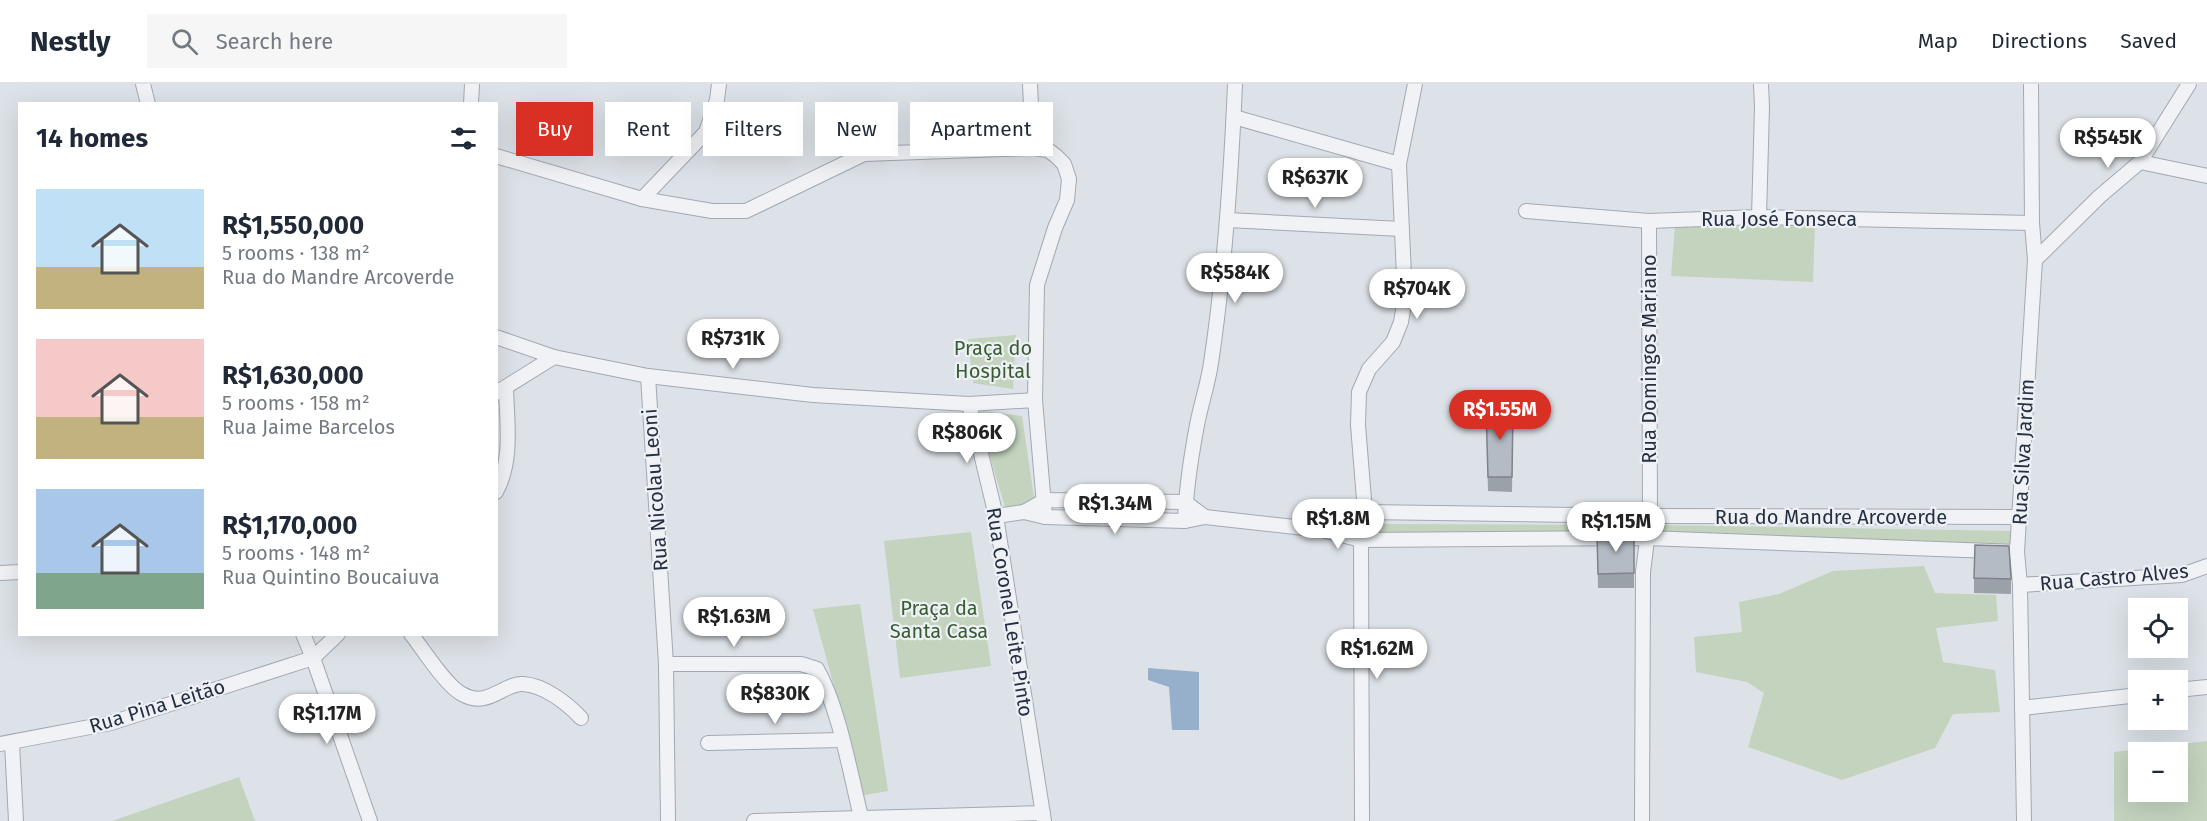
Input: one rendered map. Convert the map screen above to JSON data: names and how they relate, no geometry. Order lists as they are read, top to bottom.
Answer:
{
  "streets": {
    "street": [
      "Rua José Fonseca",
      "Rua Domingos Mariano",
      "Rua Silva Jardim",
      "Rua Nicolau Leoni",
      "Rua do Mandre Arcoverde",
      "Rua Castro Alves",
      "Rua Coronel Leite Pinto",
      "Rua Pina Leitão"
    ]
  },
  "crossings": [
    ["Rua José Fonseca", "Rua Domingos Mariano"],
    ["Rua José Fonseca", "Rua Silva Jardim"],
    ["Rua Domingos Mariano", "Rua do Mandre Arcoverde"],
    ["Rua Silva Jardim", "Rua do Mandre Arcoverde"],
    ["Rua Silva Jardim", "Rua Castro Alves"],
    ["Rua do Mandre Arcoverde", "Rua Coronel Leite Pinto"]
  ],
  "parks": ["Praça do Hospital", "Praça da Santa Casa"],
  "page": {
    "header": "Nestly",
    "search": "Search here",
    "nav": ["Map", "Directions", "Saved"],
    "chip": [
      "Buy",
      "Rent",
      "Filters",
      "New",
      "Apartment"
    ],
    "heading": "14 homes",
    "price": [
      "R$545K",
      "R$637K",
      "R$584K",
      "R$704K",
      "R$731K",
      "R$1.55M",
      "R$806K",
      "R$1.34M",
      "R$1.8M",
      "R$1.15M",
      "R$1.63M",
      "R$1.62M",
      "R$830K",
      "R$1.17M"
    ],
    "list": [
      {
        "name": "R$1,550,000",
        "note": "5 rooms · 138 m² · Rua do Mandre Arcoverde"
      },
      {
        "name": "R$1,630,000",
        "note": "5 rooms · 158 m² · Rua Jaime Barcelos"
      },
      {
        "name": "R$1,170,000",
        "note": "5 rooms · 148 m² · Rua Quintino Boucaiuva"
      }
    ],
    "map_buttons": ["+", "−"]
  }
}
